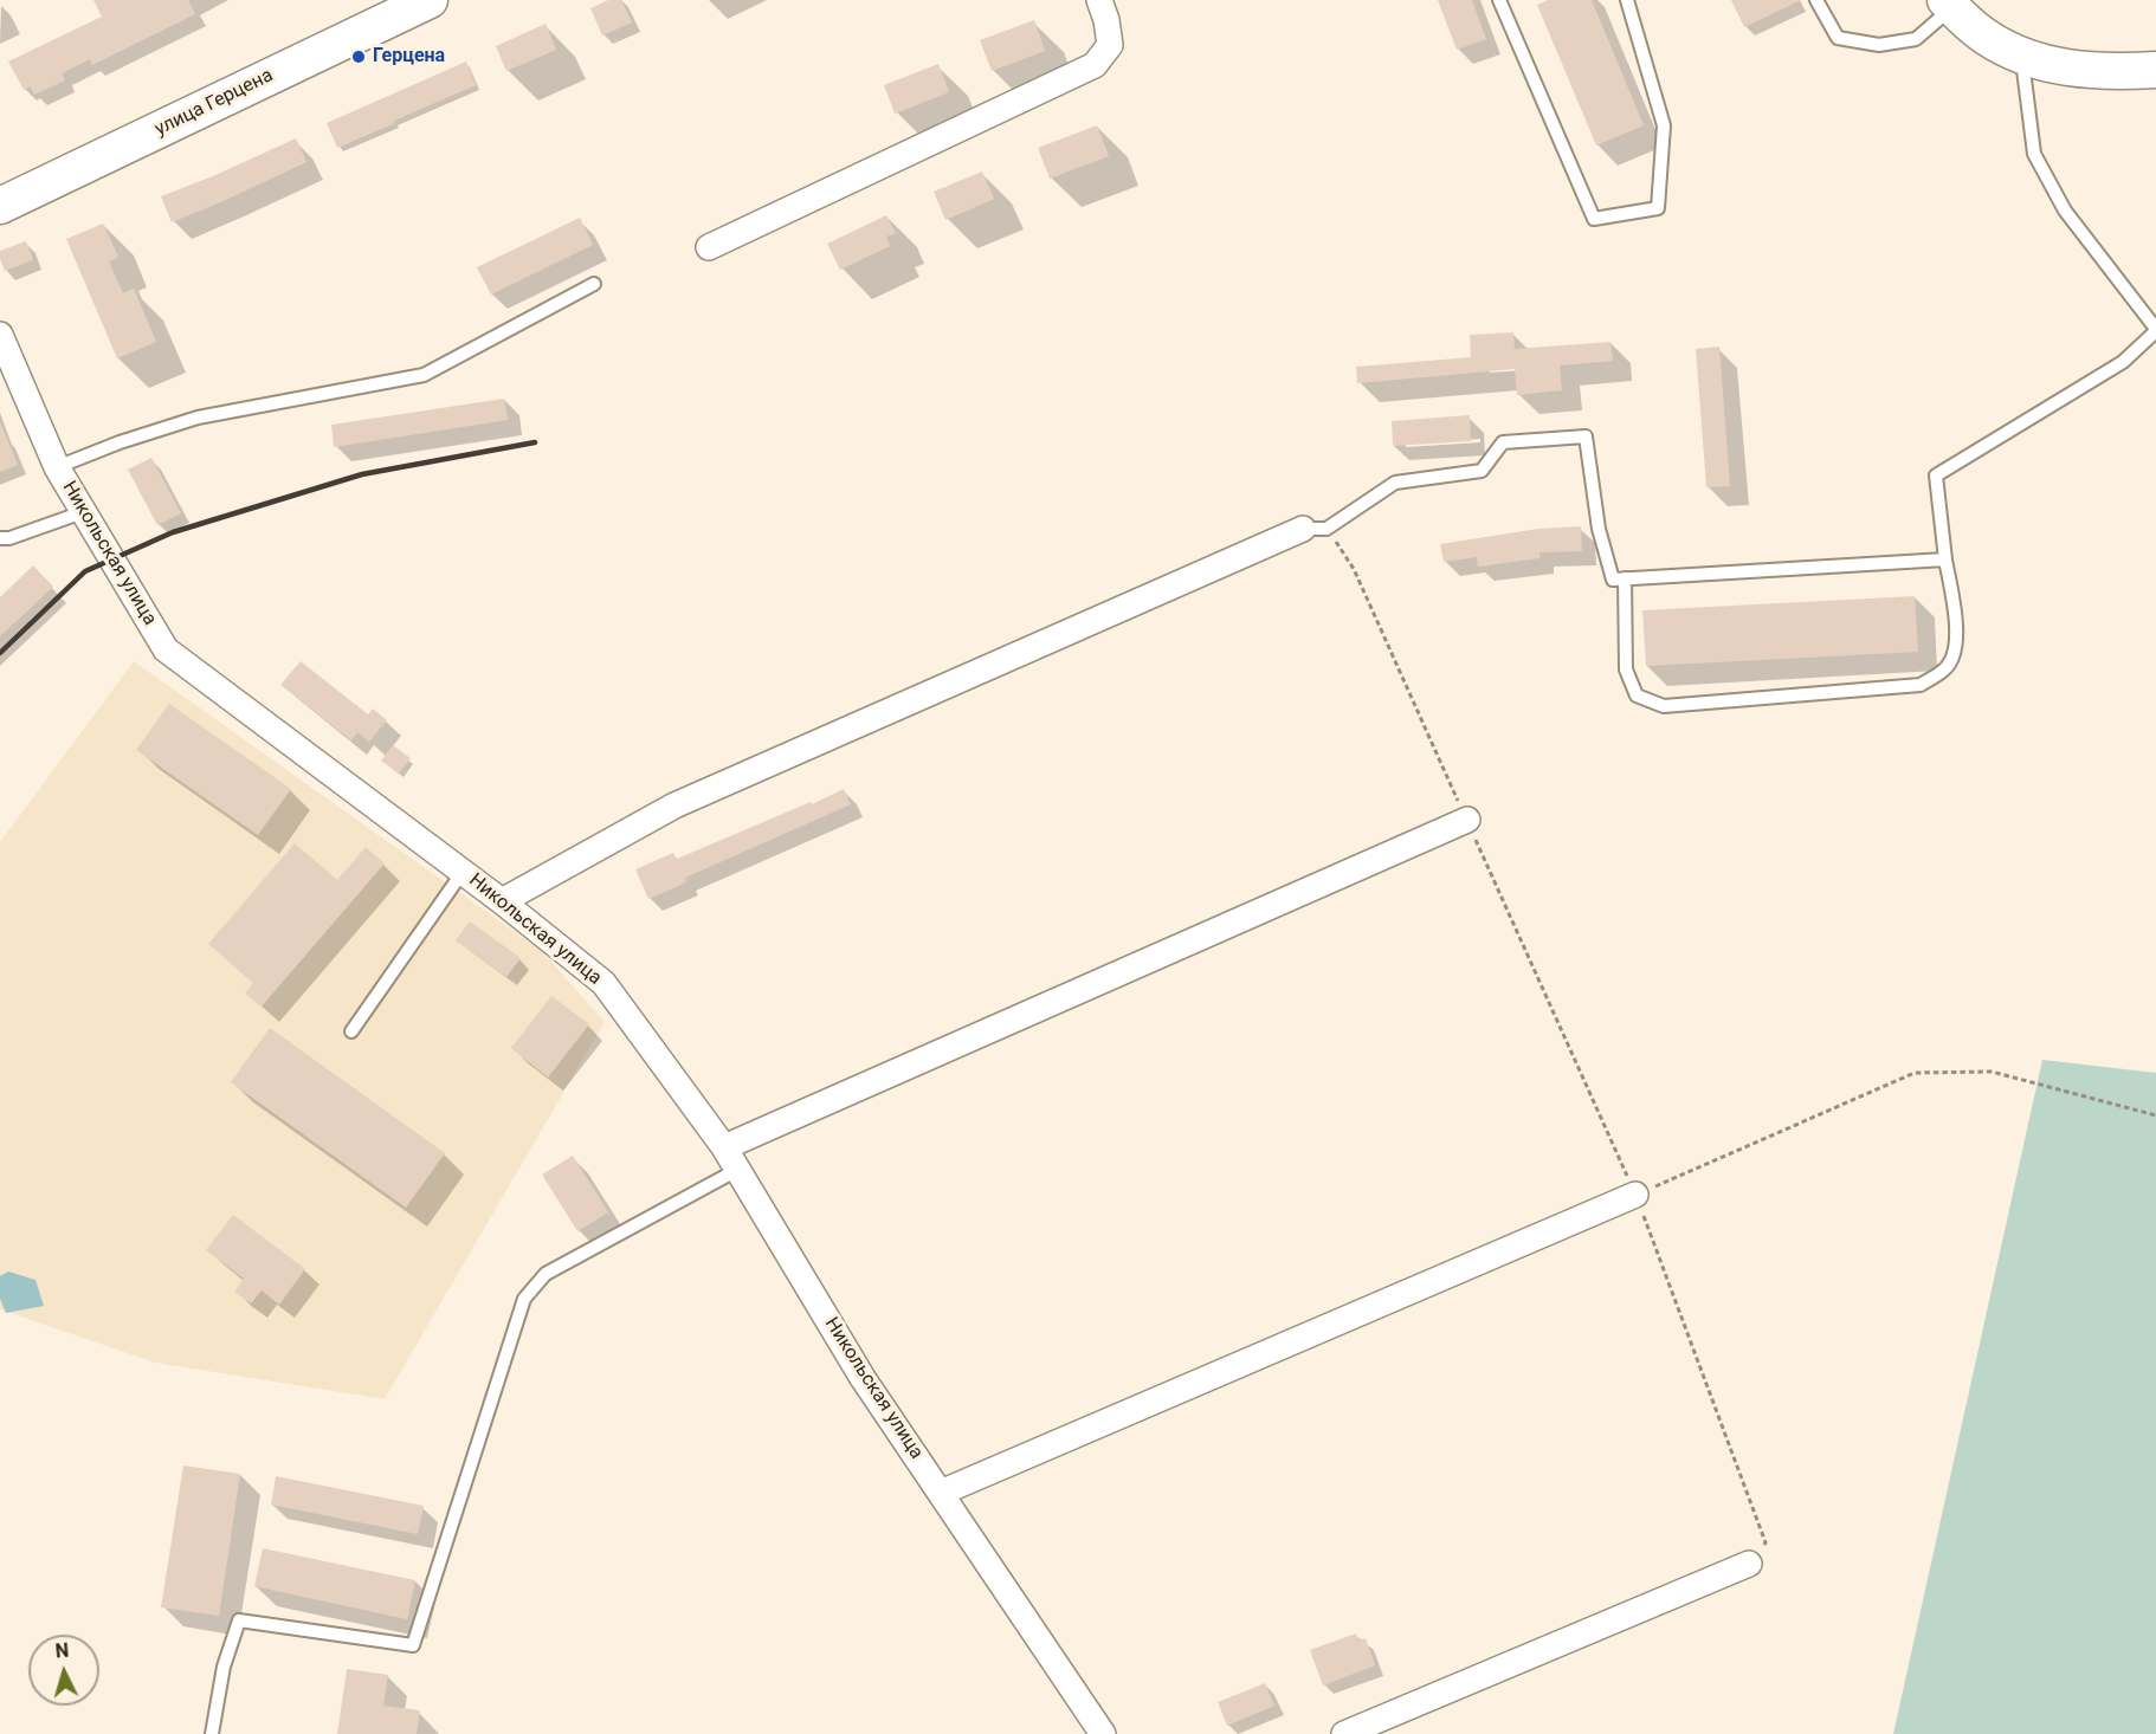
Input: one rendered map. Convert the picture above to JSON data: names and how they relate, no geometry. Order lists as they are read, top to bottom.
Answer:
{
  "streets": {
    "main road": ["улица Герцена"],
    "street": ["Никольская улица"]
  },
  "places": ["Герцена"],
  "north": "top"
}
